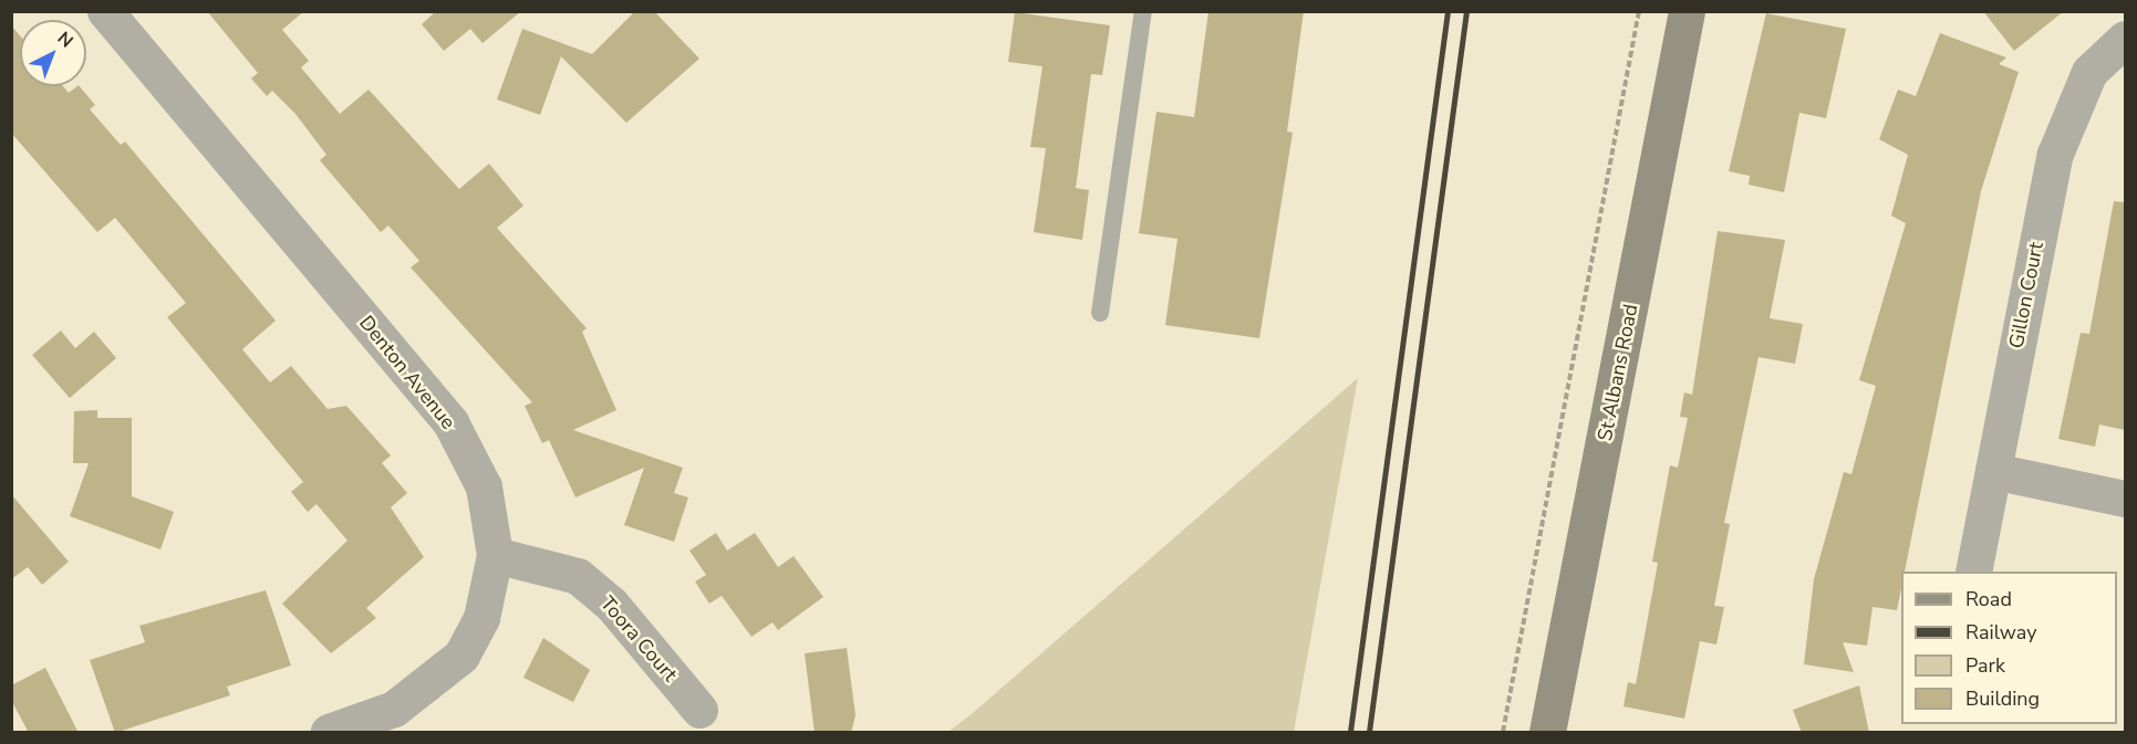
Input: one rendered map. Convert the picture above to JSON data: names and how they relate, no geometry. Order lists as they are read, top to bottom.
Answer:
{
  "streets": {
    "main road": ["St Albans Road"],
    "street": ["Gillon Court", "Denton Avenue", "Toora Court"]
  },
  "crossings": [
    ["Denton Avenue", "Toora Court"]
  ],
  "legend": [
    "Road",
    "Railway",
    "Park",
    "Building"
  ],
  "north": "top right"
}
